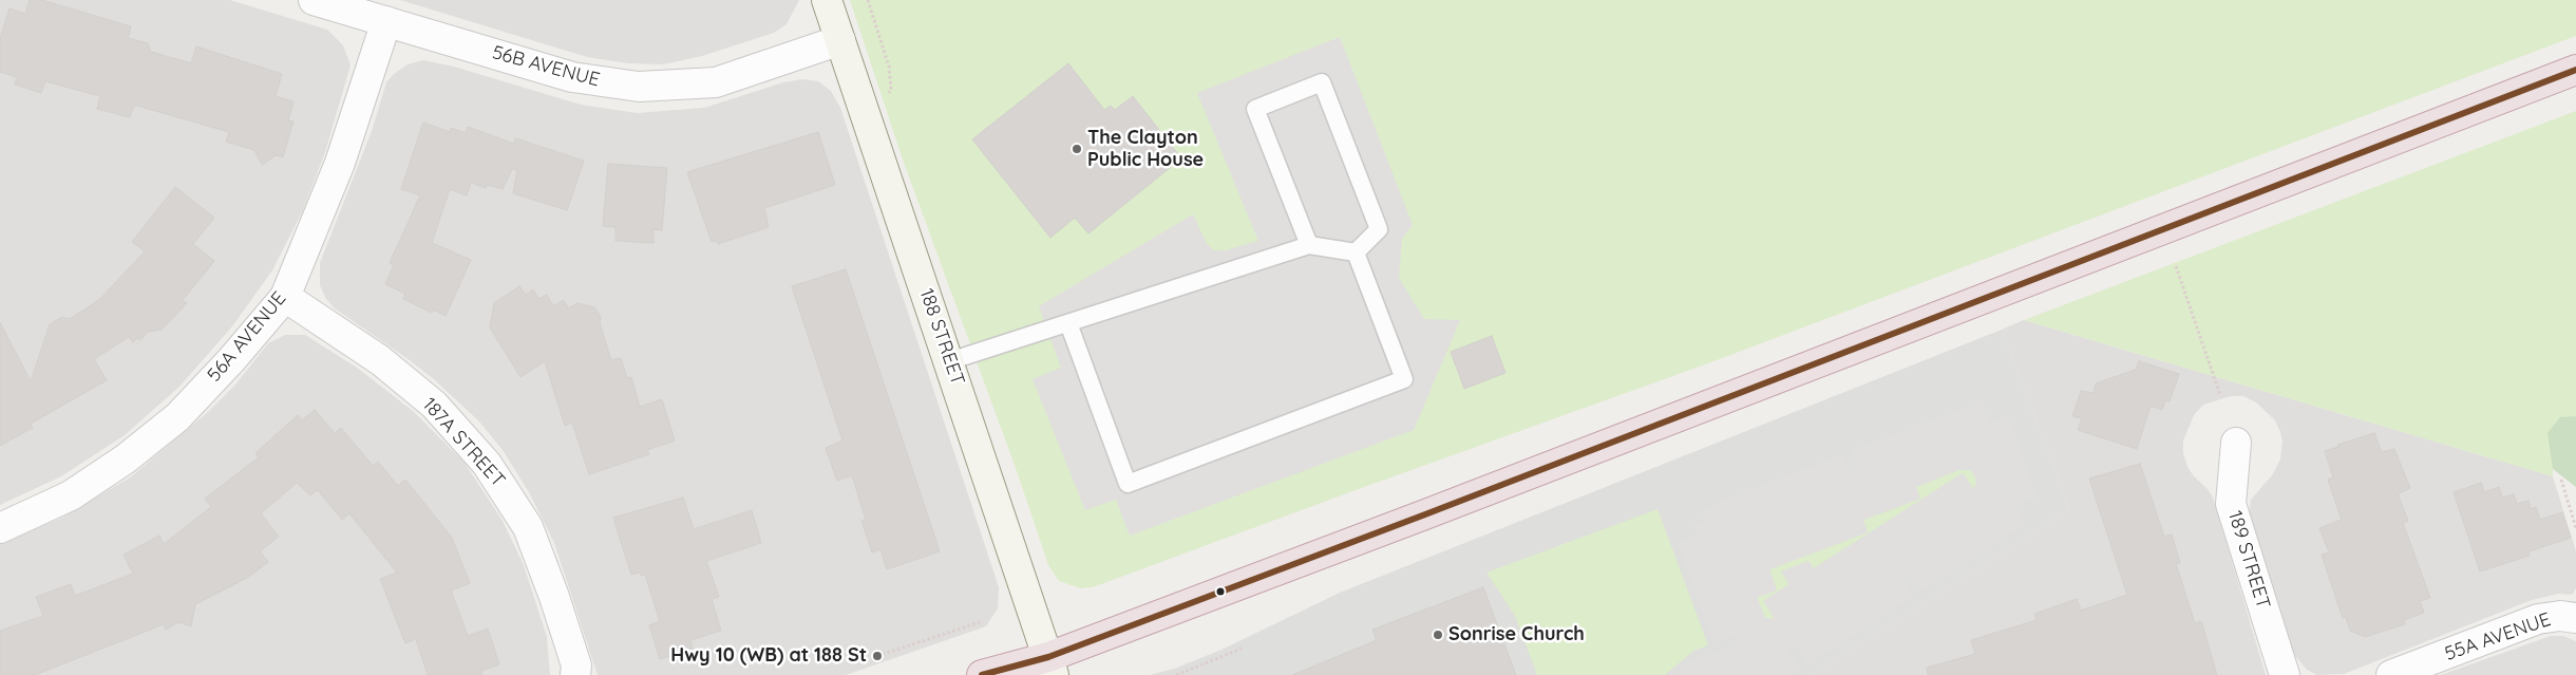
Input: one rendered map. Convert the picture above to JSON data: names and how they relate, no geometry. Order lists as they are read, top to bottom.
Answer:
{
  "streets": {
    "street": [
      "56B AVENUE",
      "56A AVENUE",
      "188 STREET",
      "187A STREET",
      "189 STREET",
      "55A AVENUE"
    ]
  },
  "crossings": [
    ["56B AVENUE", "56A AVENUE"],
    ["56B AVENUE", "188 STREET"],
    ["56A AVENUE", "187A STREET"]
  ],
  "places": ["The Clayton Public House", "Sonrise Church", "Hwy 10 (WB) at 188 St"]
}
